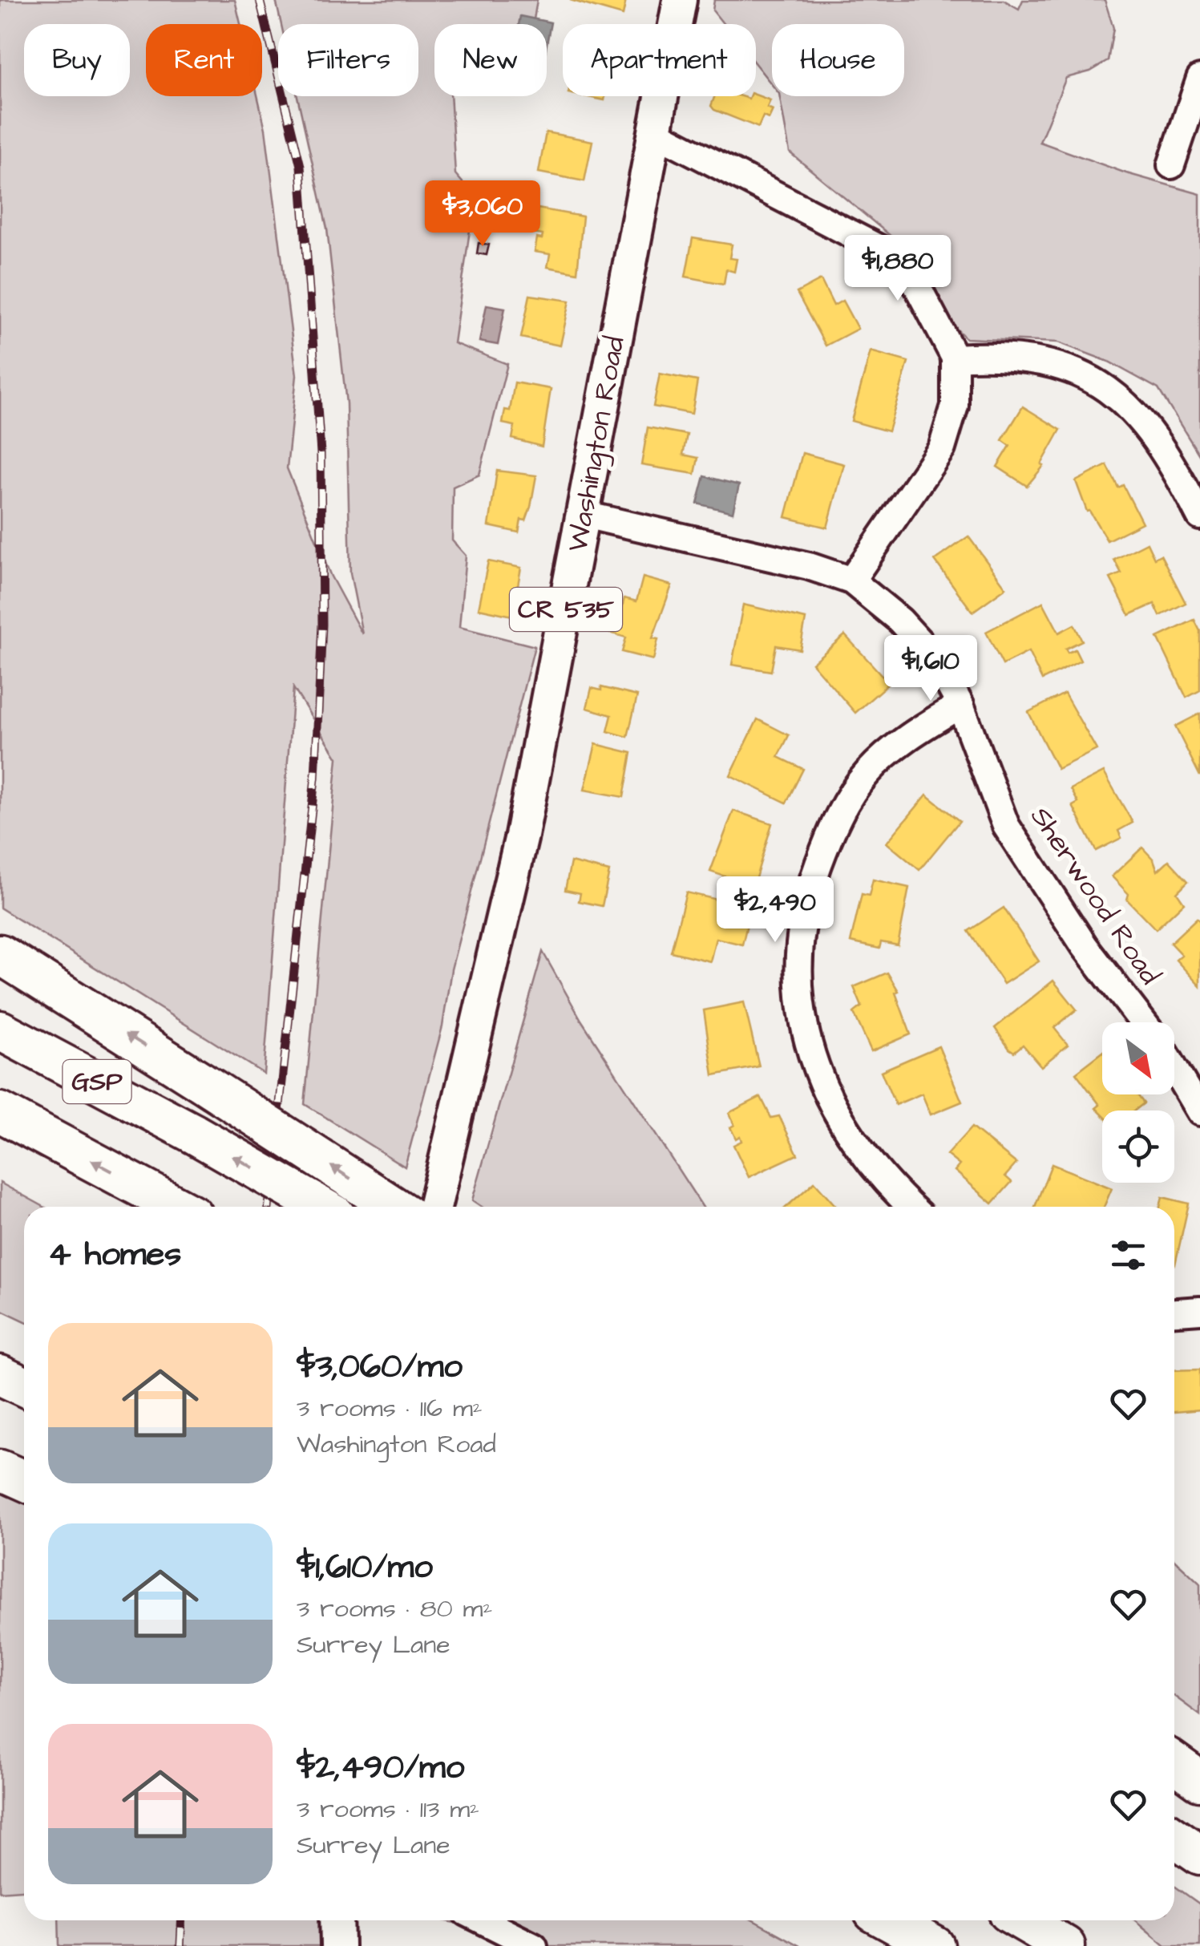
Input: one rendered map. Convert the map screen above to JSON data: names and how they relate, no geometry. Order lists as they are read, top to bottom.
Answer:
{
  "streets": {
    "highway": ["GSP"],
    "main road": ["Washington Road", "CR 535"],
    "street": ["Sherwood Road"]
  },
  "crossings": [
    ["Washington Road", "Sherwood Road"]
  ],
  "north": "bottom right",
  "page": {
    "chip": [
      "Buy",
      "Rent",
      "Filters",
      "New",
      "Apartment",
      "House"
    ],
    "price": [
      "$3,060",
      "$1,880",
      "$1,610",
      "$2,490"
    ],
    "heading": "4 homes",
    "list": [
      {
        "name": "$3,060/mo",
        "note": "3 rooms · 116 m² · Washington Road"
      },
      {
        "name": "$1,610/mo",
        "note": "3 rooms · 80 m² · Surrey Lane"
      },
      {
        "name": "$2,490/mo",
        "note": "3 rooms · 113 m² · Surrey Lane"
      }
    ]
  }
}
